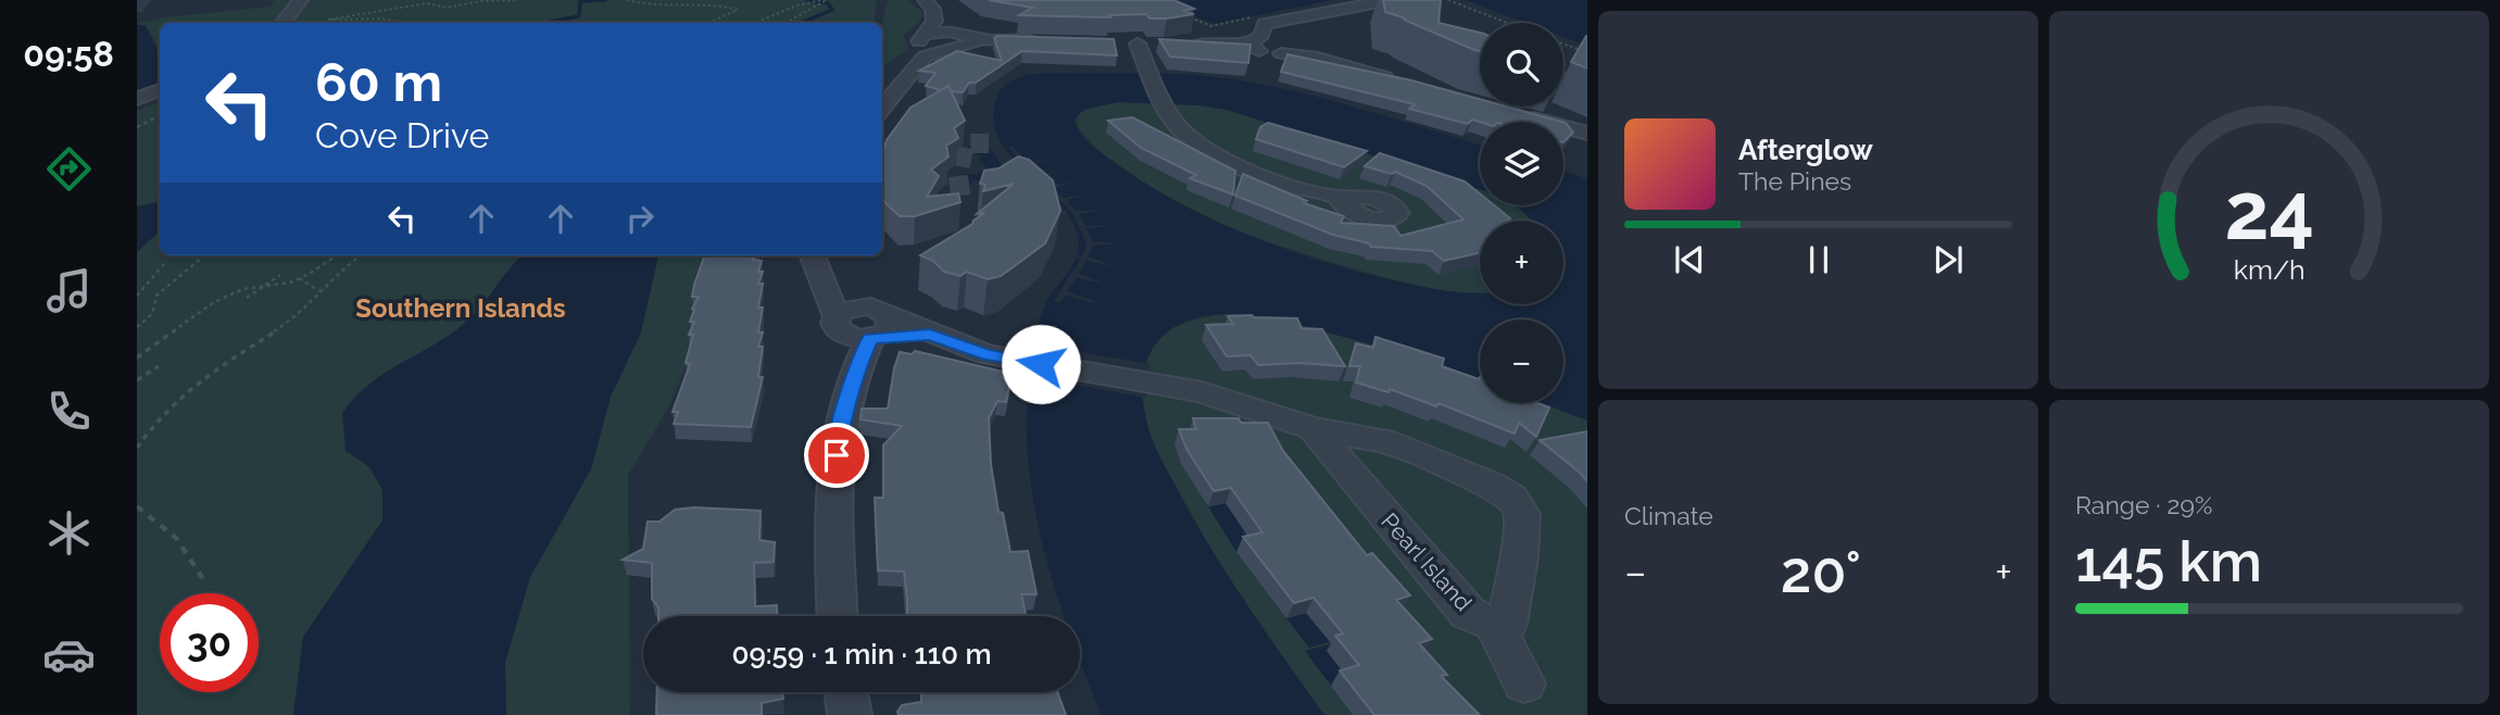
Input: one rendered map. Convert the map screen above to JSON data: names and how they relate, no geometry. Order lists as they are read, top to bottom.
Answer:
{
  "streets": {
    "street": ["Pearl Island"]
  },
  "districts": ["Southern Islands"],
  "page": {
    "tabs": "09:58",
    "map_buttons": ["+", "−"],
    "turn": ["60 m", "Cove Drive"],
    "song": ["Afterglow", "The Pines"],
    "tile": [
      "Climate",
      ["Range · 29%", "145 km"]
    ],
    "heat": ["−", "20°", "+"],
    "limit": "30",
    "trip": "09:59 · 1 min · 110 m",
    "gauge": ["24", "km/h"]
  }
}
